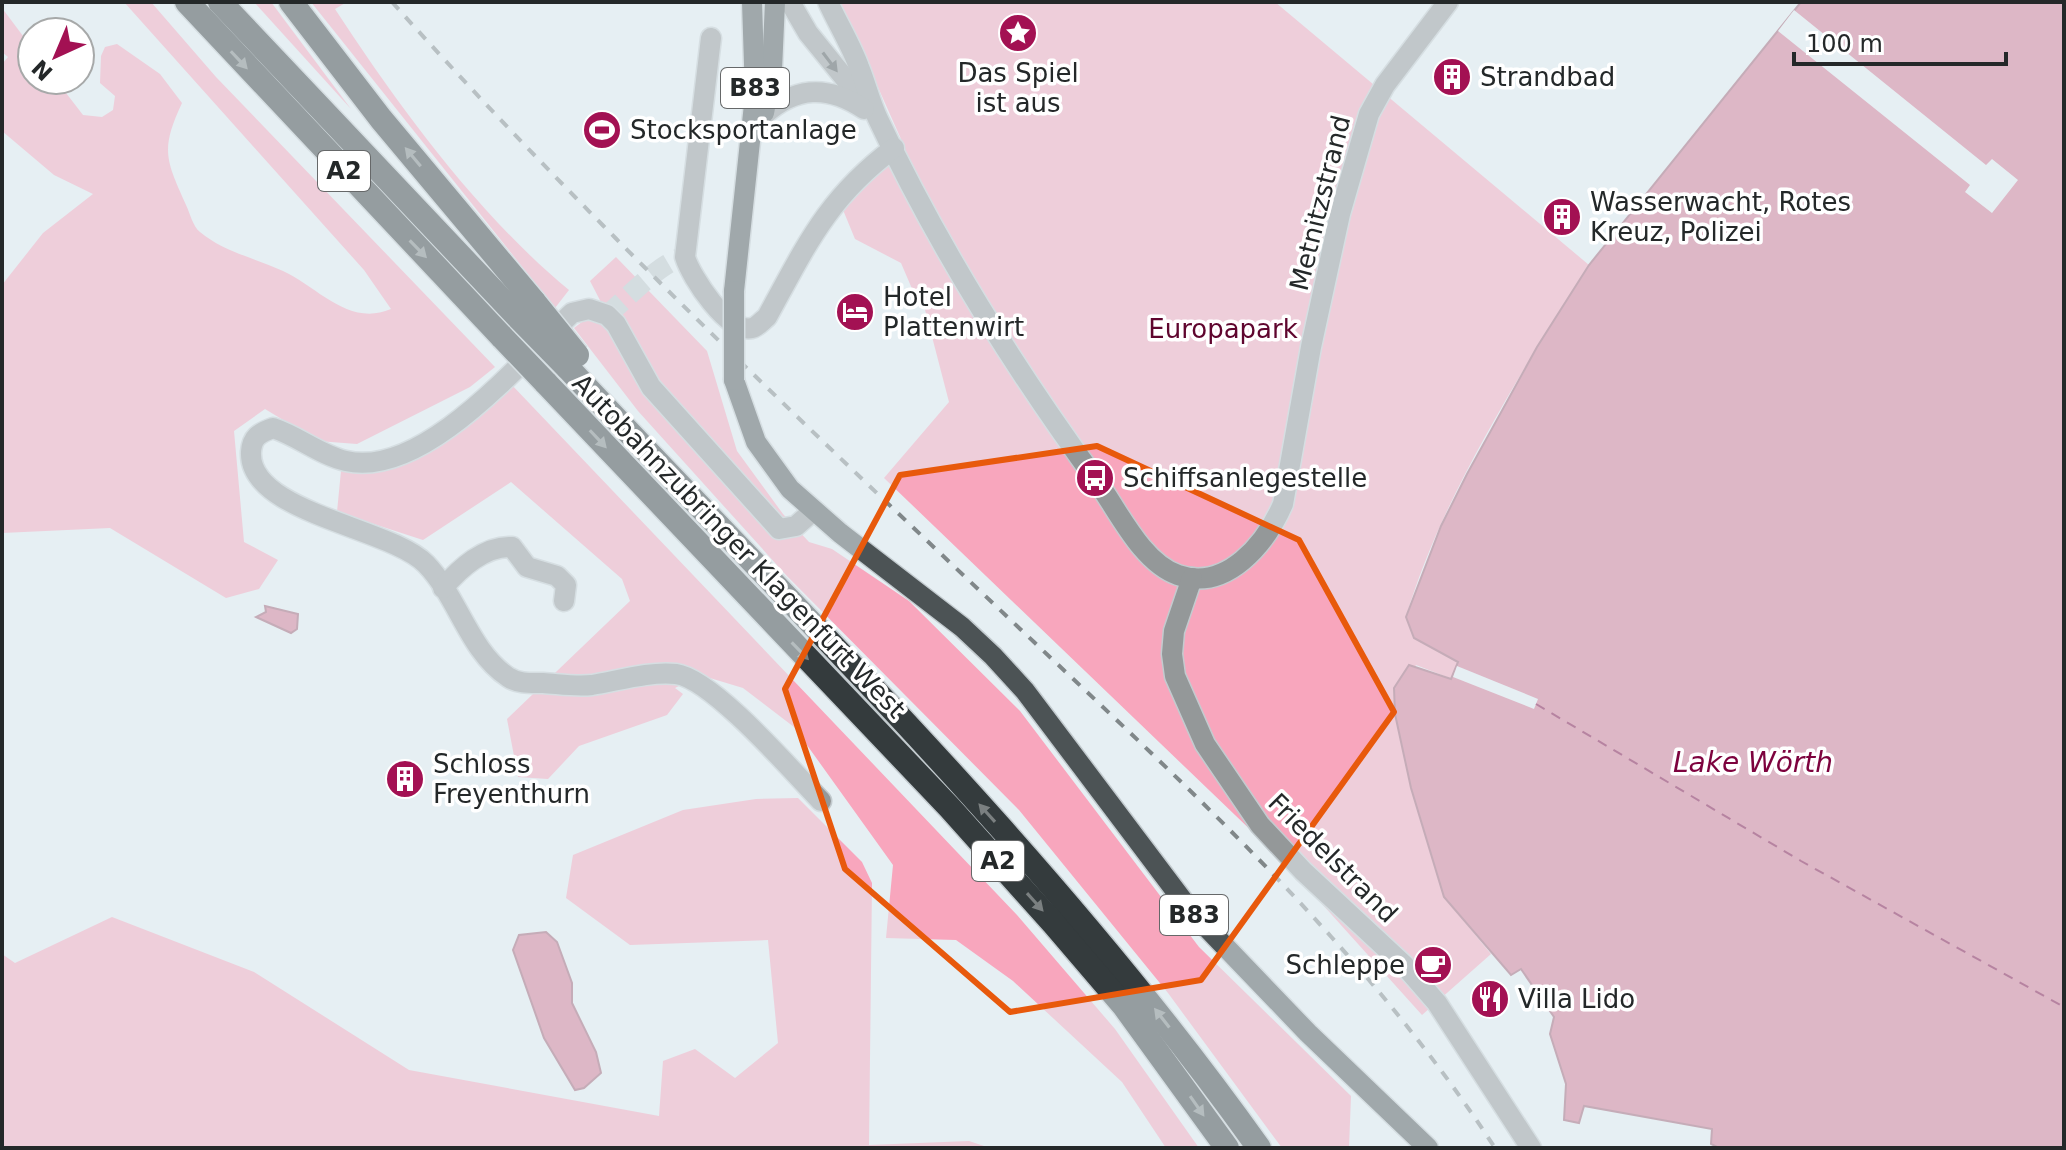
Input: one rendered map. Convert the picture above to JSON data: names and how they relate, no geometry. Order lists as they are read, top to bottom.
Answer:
{
  "streets": {
    "highway": ["A2", "Autobahnzubringer Klagenfurt West"],
    "main road": ["B83"],
    "street": ["Metnitzstrand", "Friedelstrand"]
  },
  "crossings": [
    ["Metnitzstrand", "Friedelstrand"]
  ],
  "water": ["Lake Wörth"],
  "parks": ["Europapark"],
  "places": {
    "place": ["Das Spiel ist aus"],
    "building": ["Strandbad", "Wasserwacht, Rotes Kreuz, Polizei", "Schloss Freyenthurn"],
    "sports": ["Stocksportanlage"],
    "hotel": ["Hotel Plattenwirt"],
    "bus stop": ["Schiffsanlegestelle"],
    "cafe": ["Schleppe"],
    "restaurant": ["Villa Lido"]
  },
  "scale_bar": "100 m",
  "north": "bottom left"
}
